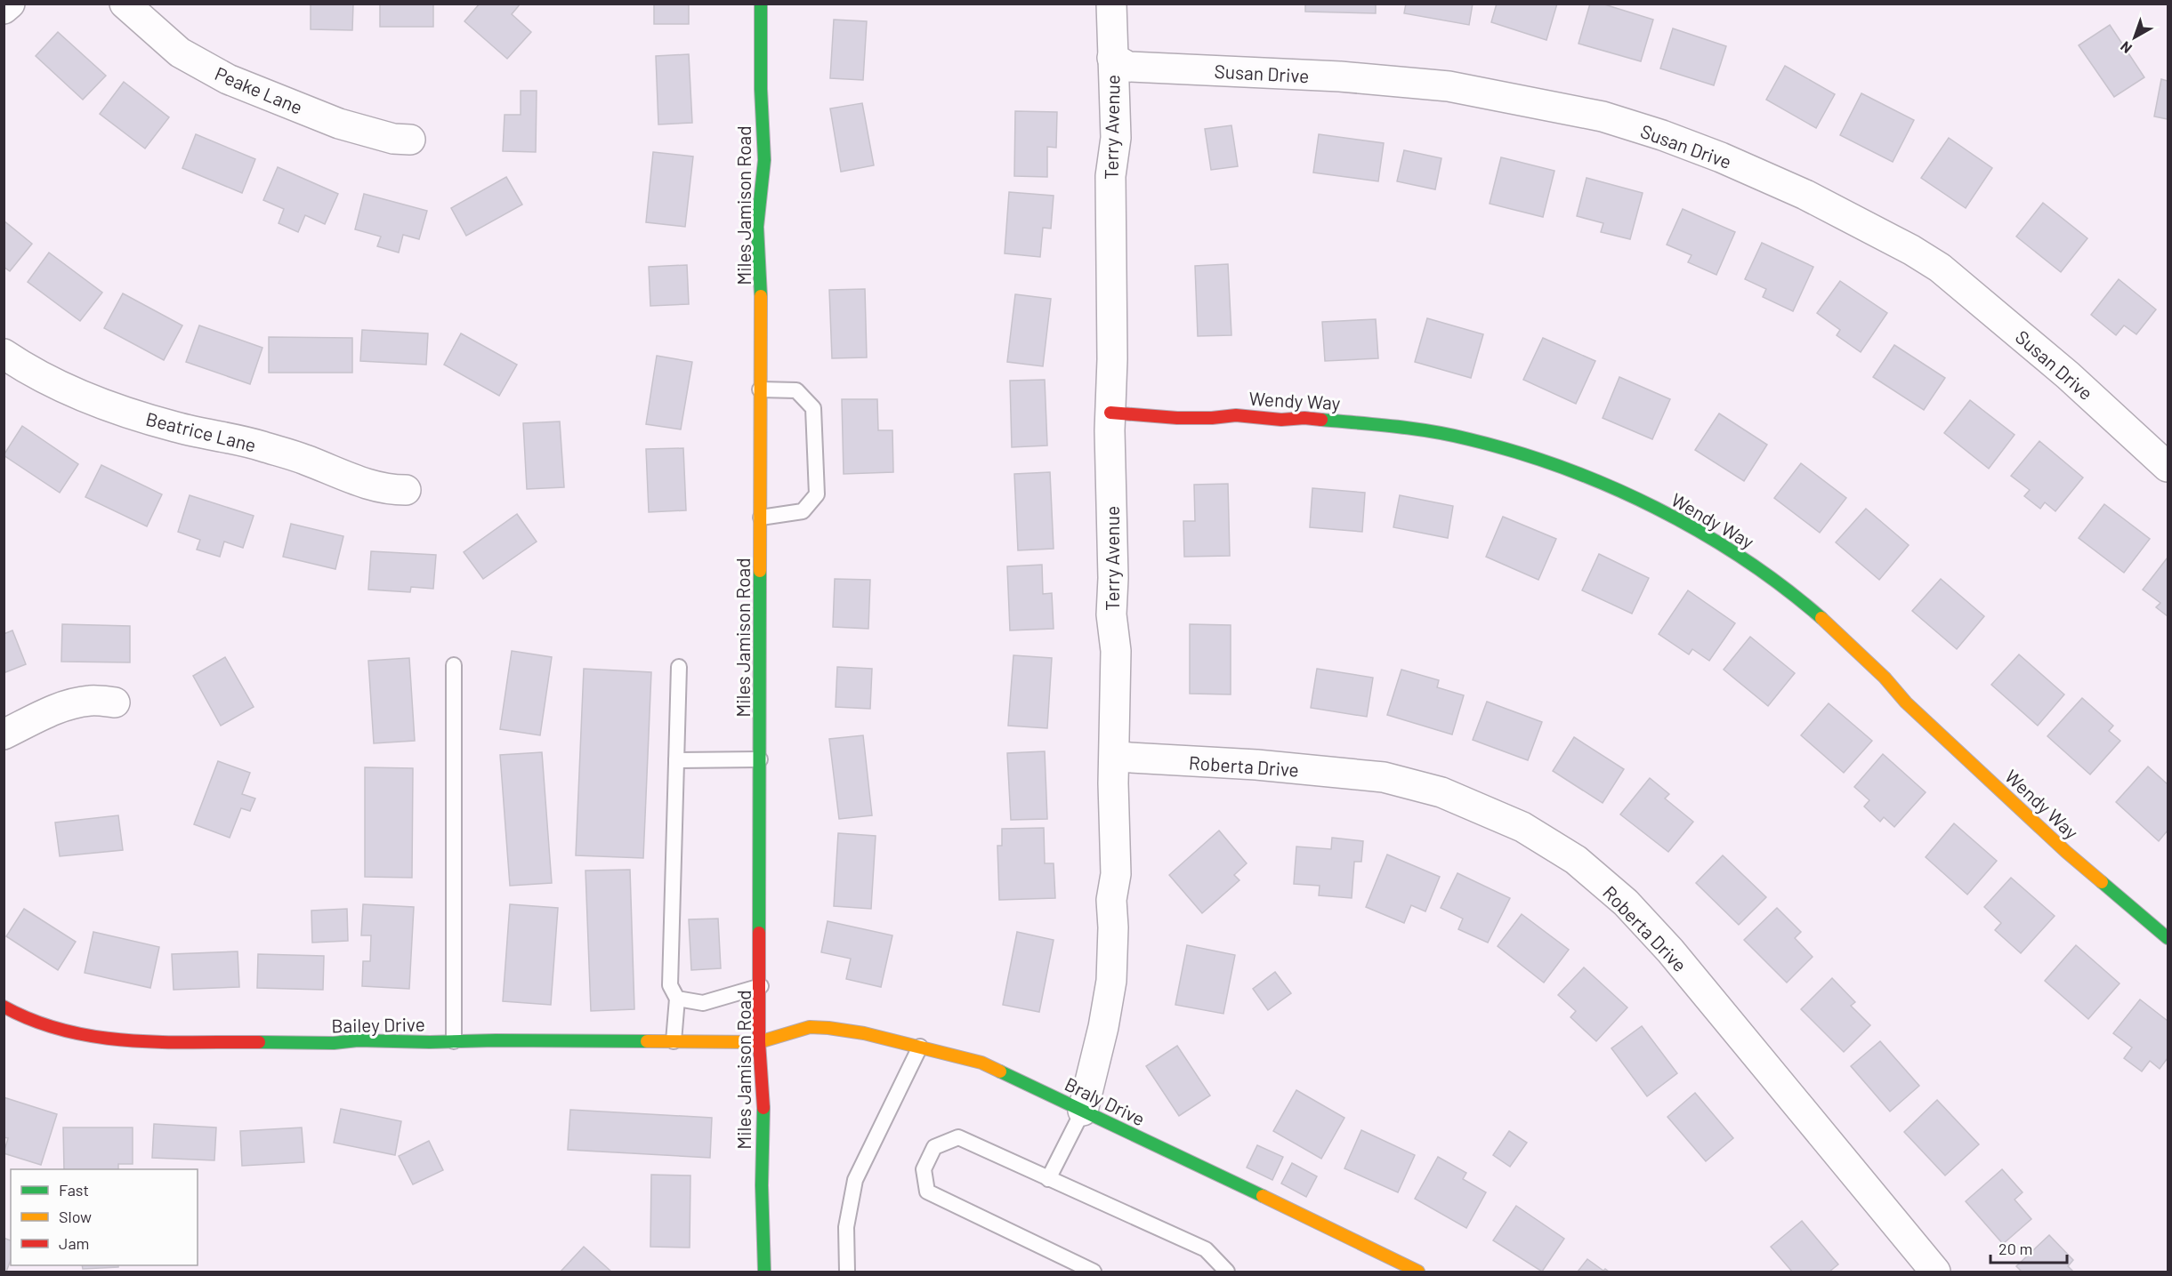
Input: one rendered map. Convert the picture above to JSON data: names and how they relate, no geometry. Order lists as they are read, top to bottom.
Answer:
{
  "streets": {
    "street": [
      "Susan Drive",
      "Peake Lane",
      "Terry Avenue",
      "Miles Jamison Road",
      "Wendy Way",
      "Beatrice Lane",
      "Roberta Drive",
      "Bailey Drive",
      "Braly Drive"
    ]
  },
  "crossings": [
    ["Susan Drive", "Terry Avenue"],
    ["Terry Avenue", "Wendy Way"],
    ["Terry Avenue", "Roberta Drive"],
    ["Terry Avenue", "Braly Drive"],
    ["Miles Jamison Road", "Bailey Drive"],
    ["Miles Jamison Road", "Braly Drive"],
    ["Bailey Drive", "Braly Drive"]
  ],
  "legend": ["Fast", "Slow", "Jam"],
  "scale_bar": "20 m",
  "north": "bottom left"
}
